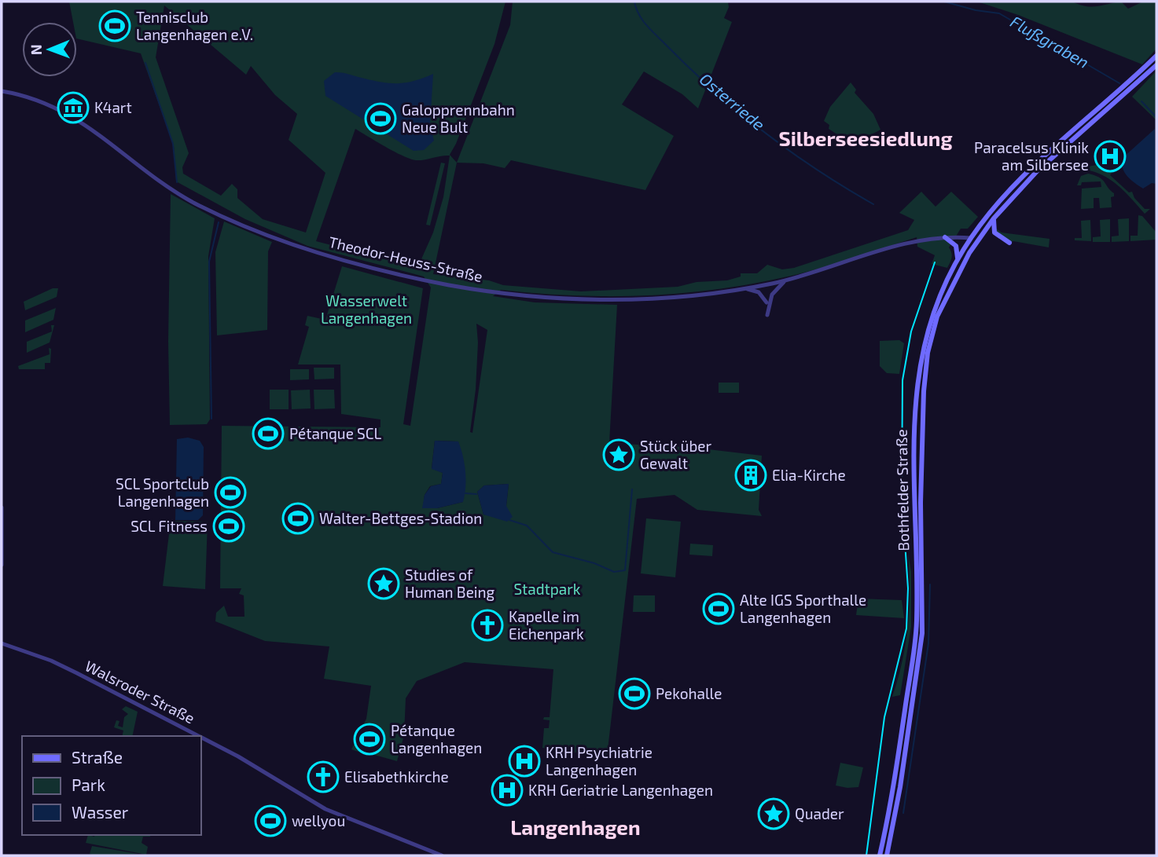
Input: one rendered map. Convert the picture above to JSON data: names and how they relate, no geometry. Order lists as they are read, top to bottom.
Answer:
{
  "streets": {
    "main road": ["Bothfelder Straße"],
    "street": ["Theodor-Heuss-Straße", "Walsroder Straße"]
  },
  "crossings": [
    ["Theodor-Heuss-Straße", "Bothfelder Straße"]
  ],
  "districts": ["Silberseesiedlung", "Langenhagen"],
  "water": ["Flußgraben", "Osterriede"],
  "parks": ["Wasserwelt Langenhagen", "Stadtpark"],
  "places": {
    "sports": [
      "Tennisclub Langenhagen e.V.",
      "Galopprennbahn Neue Bult",
      "Pétanque SCL",
      "SCL Sportclub Langenhagen",
      "Walter-Bettges-Stadion",
      "SCL Fitness",
      "Alte IGS Sporthalle Langenhagen",
      "Pekohalle",
      "Pétanque Langenhagen",
      "wellyou"
    ],
    "museum": ["K4art"],
    "hospital": ["Paracelsus Klinik am Silbersee", "KRH Psychiatrie Langenhagen", "KRH Geriatrie Langenhagen"],
    "place": ["Stück über Gewalt", "Studies of Human Being", "Quader"],
    "building": ["Elia-Kirche"],
    "church": ["Kapelle im Eichenpark", "Elisabethkirche"]
  },
  "legend": ["Straße", "Park", "Wasser"],
  "north": "left"
}
